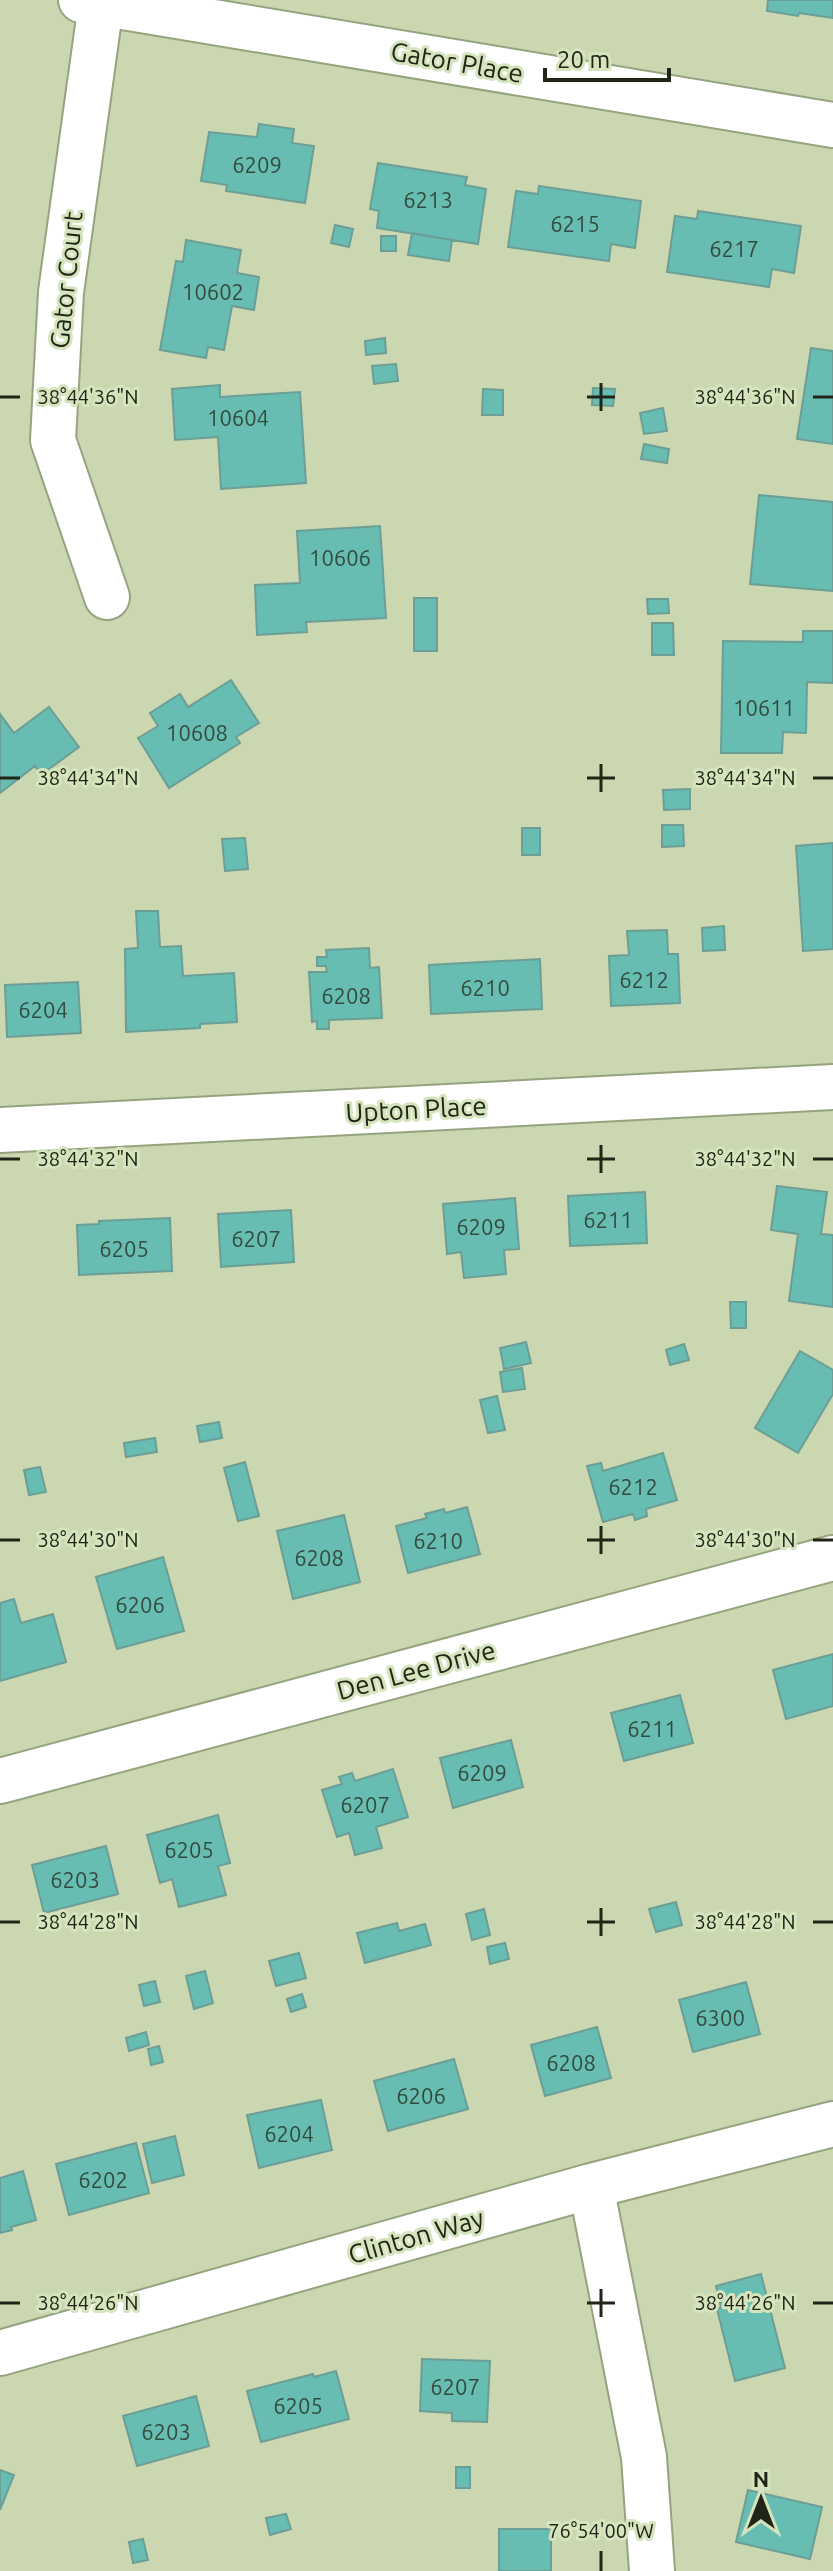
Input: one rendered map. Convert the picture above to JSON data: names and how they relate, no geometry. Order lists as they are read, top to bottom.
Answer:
{
  "streets": {
    "street": [
      "Gator Place",
      "Gator Court",
      "Upton Place",
      "Den Lee Drive",
      "Clinton Way"
    ]
  },
  "crossings": [
    ["Gator Place", "Gator Court"]
  ],
  "house_numbers": [
    "6209",
    "6213",
    "6215",
    "6217",
    "10602",
    "10604",
    "10606",
    "10611",
    "10608",
    "6212",
    "6210",
    "6208",
    "6204",
    "6211",
    "6209",
    "6207",
    "6205",
    "6212",
    "6210",
    "6208",
    "6206",
    "6211",
    "6209",
    "6207",
    "6205",
    "6203",
    "6300",
    "6208",
    "6206",
    "6204",
    "6202",
    "6207",
    "6205",
    "6203"
  ],
  "scale_bar": "20 m",
  "north": "top",
  "coordinates": [
    "38°44'36\"N",
    "38°44'34\"N",
    "38°44'32\"N",
    "38°44'30\"N",
    "38°44'28\"N",
    "38°44'26\"N",
    "76°54'00\"W"
  ]
}
